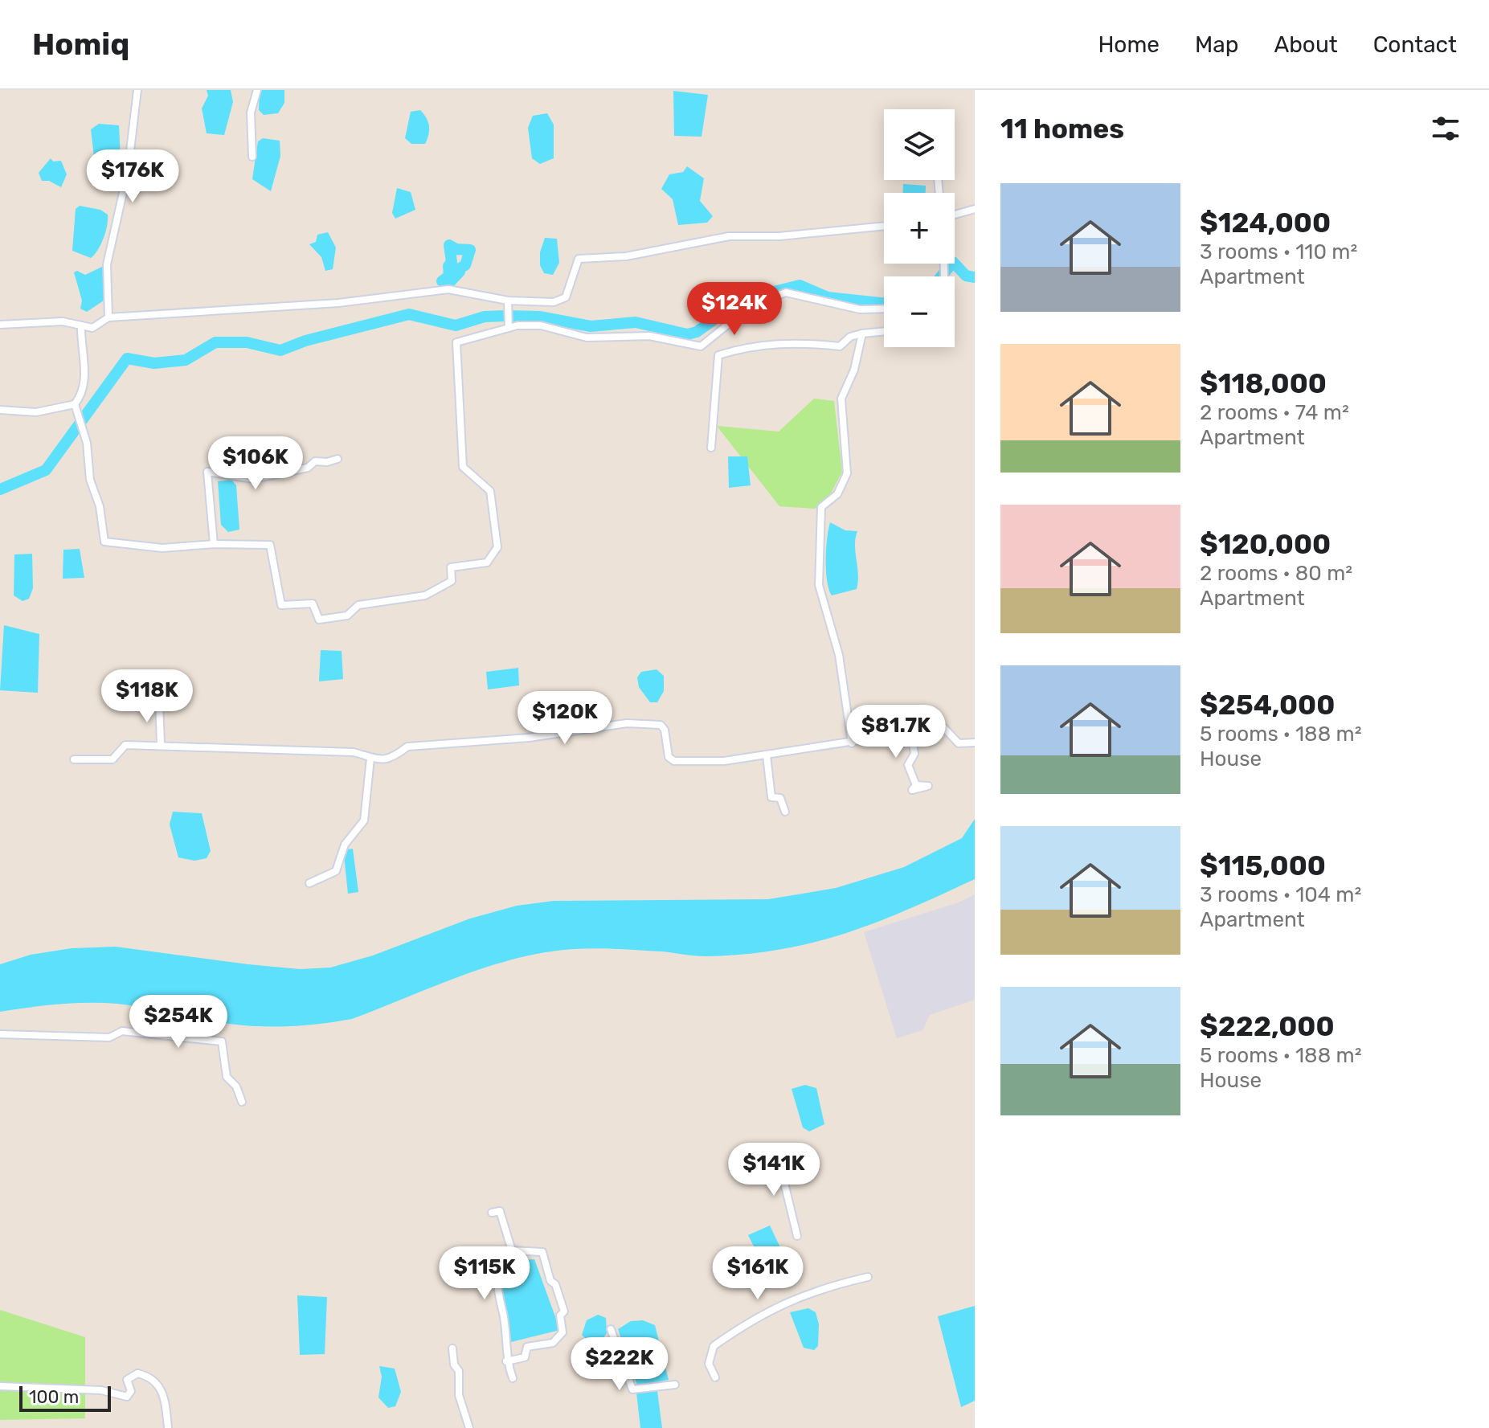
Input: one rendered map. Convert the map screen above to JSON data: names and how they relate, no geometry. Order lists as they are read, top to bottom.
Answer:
{
  "scale_bar": "100 m",
  "page": {
    "header": "Homiq",
    "nav": [
      "Home",
      "Map",
      "About",
      "Contact"
    ],
    "heading": "11 homes",
    "map_buttons": ["+", "−"],
    "price": [
      "$176K",
      "$124K",
      "$106K",
      "$118K",
      "$120K",
      "$81.7K",
      "$254K",
      "$141K",
      "$115K",
      "$161K",
      "$222K"
    ],
    "list": [
      {
        "name": "$124,000",
        "note": "3 rooms · 110 m² · Apartment"
      },
      {
        "name": "$118,000",
        "note": "2 rooms · 74 m² · Apartment"
      },
      {
        "name": "$120,000",
        "note": "2 rooms · 80 m² · Apartment"
      },
      {
        "name": "$254,000",
        "note": "5 rooms · 188 m² · House"
      },
      {
        "name": "$115,000",
        "note": "3 rooms · 104 m² · Apartment"
      },
      {
        "name": "$222,000",
        "note": "5 rooms · 188 m² · House"
      }
    ],
    "scale": "100 m"
  }
}
